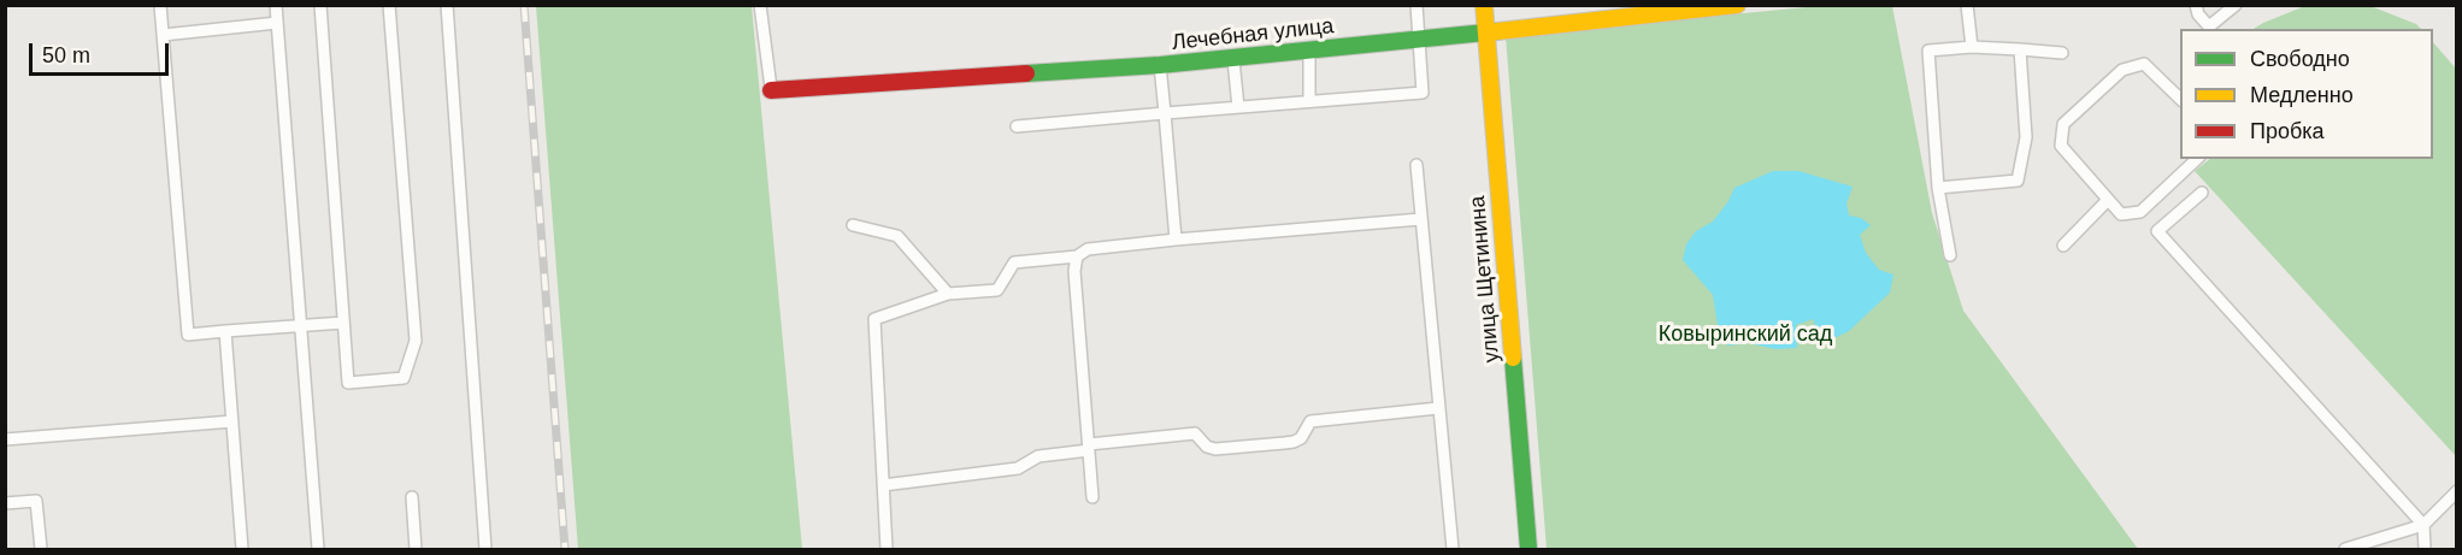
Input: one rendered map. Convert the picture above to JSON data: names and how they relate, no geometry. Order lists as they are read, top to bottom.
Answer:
{
  "streets": {
    "street": ["Лечебная улица", "улица Щетинина"]
  },
  "crossings": [
    ["Лечебная улица", "улица Щетинина"]
  ],
  "parks": ["Ковыринский сад"],
  "legend": ["Свободно", "Медленно", "Пробка"],
  "scale_bar": "50 m"
}
